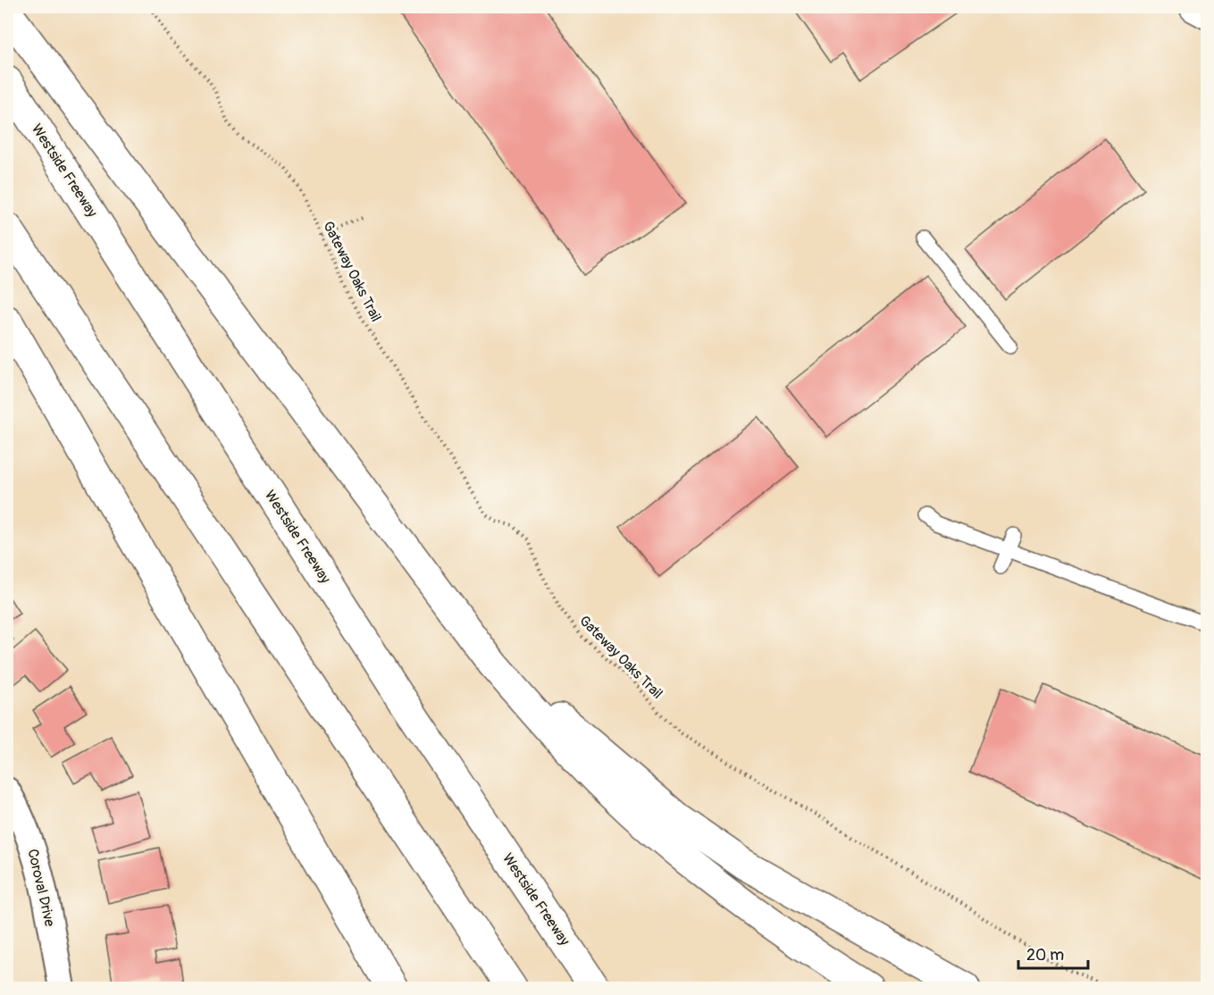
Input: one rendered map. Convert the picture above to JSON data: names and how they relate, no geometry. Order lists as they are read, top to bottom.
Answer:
{
  "streets": {
    "main road": ["Westside Freeway"],
    "street": ["Coroval Drive"],
    "path": ["Gateway Oaks Trail"]
  },
  "scale_bar": "20 m"
}
